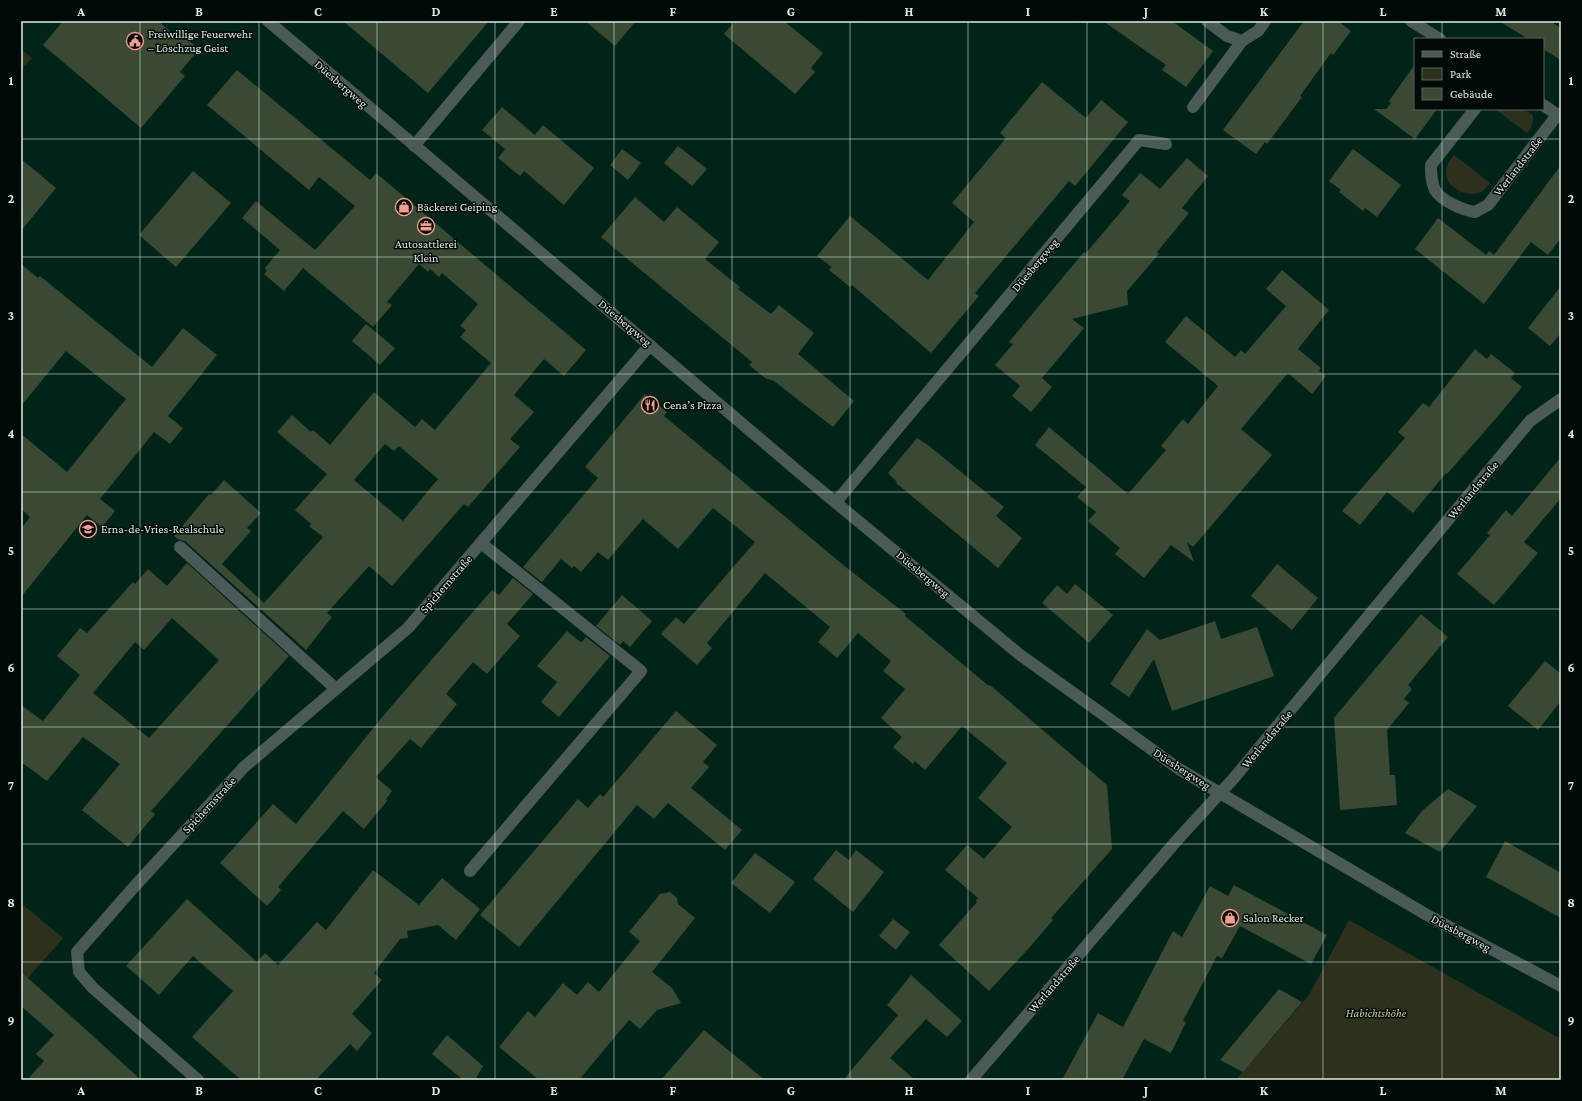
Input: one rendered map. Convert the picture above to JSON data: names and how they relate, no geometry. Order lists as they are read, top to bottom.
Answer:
{
  "streets": {
    "street": ["Düesbergweg", "Werlandstraße", "Spichernstraße"]
  },
  "crossings": [
    ["Düesbergweg", "Werlandstraße"],
    ["Düesbergweg", "Spichernstraße"]
  ],
  "parks": ["Habichtshöhe"],
  "places": {
    "public building": ["Freiwillige Feuerwehr – Löschzug Geist"],
    "shop": ["Bäckerei Geiping", "Salon Recker"],
    "office": ["Autosattlerei Klein"],
    "restaurant": ["Cena’s Pizza"],
    "school or university": ["Erna-de-Vries-Realschule"]
  },
  "legend": ["Straße", "Park", "Gebäude"],
  "grid": {
    "columns": [
      "A",
      "B",
      "C",
      "D",
      "E",
      "F",
      "G",
      "H",
      "I",
      "J",
      "K",
      "L",
      "M"
    ],
    "rows": [
      "1",
      "2",
      "3",
      "4",
      "5",
      "6",
      "7",
      "8",
      "9"
    ]
  }
}
